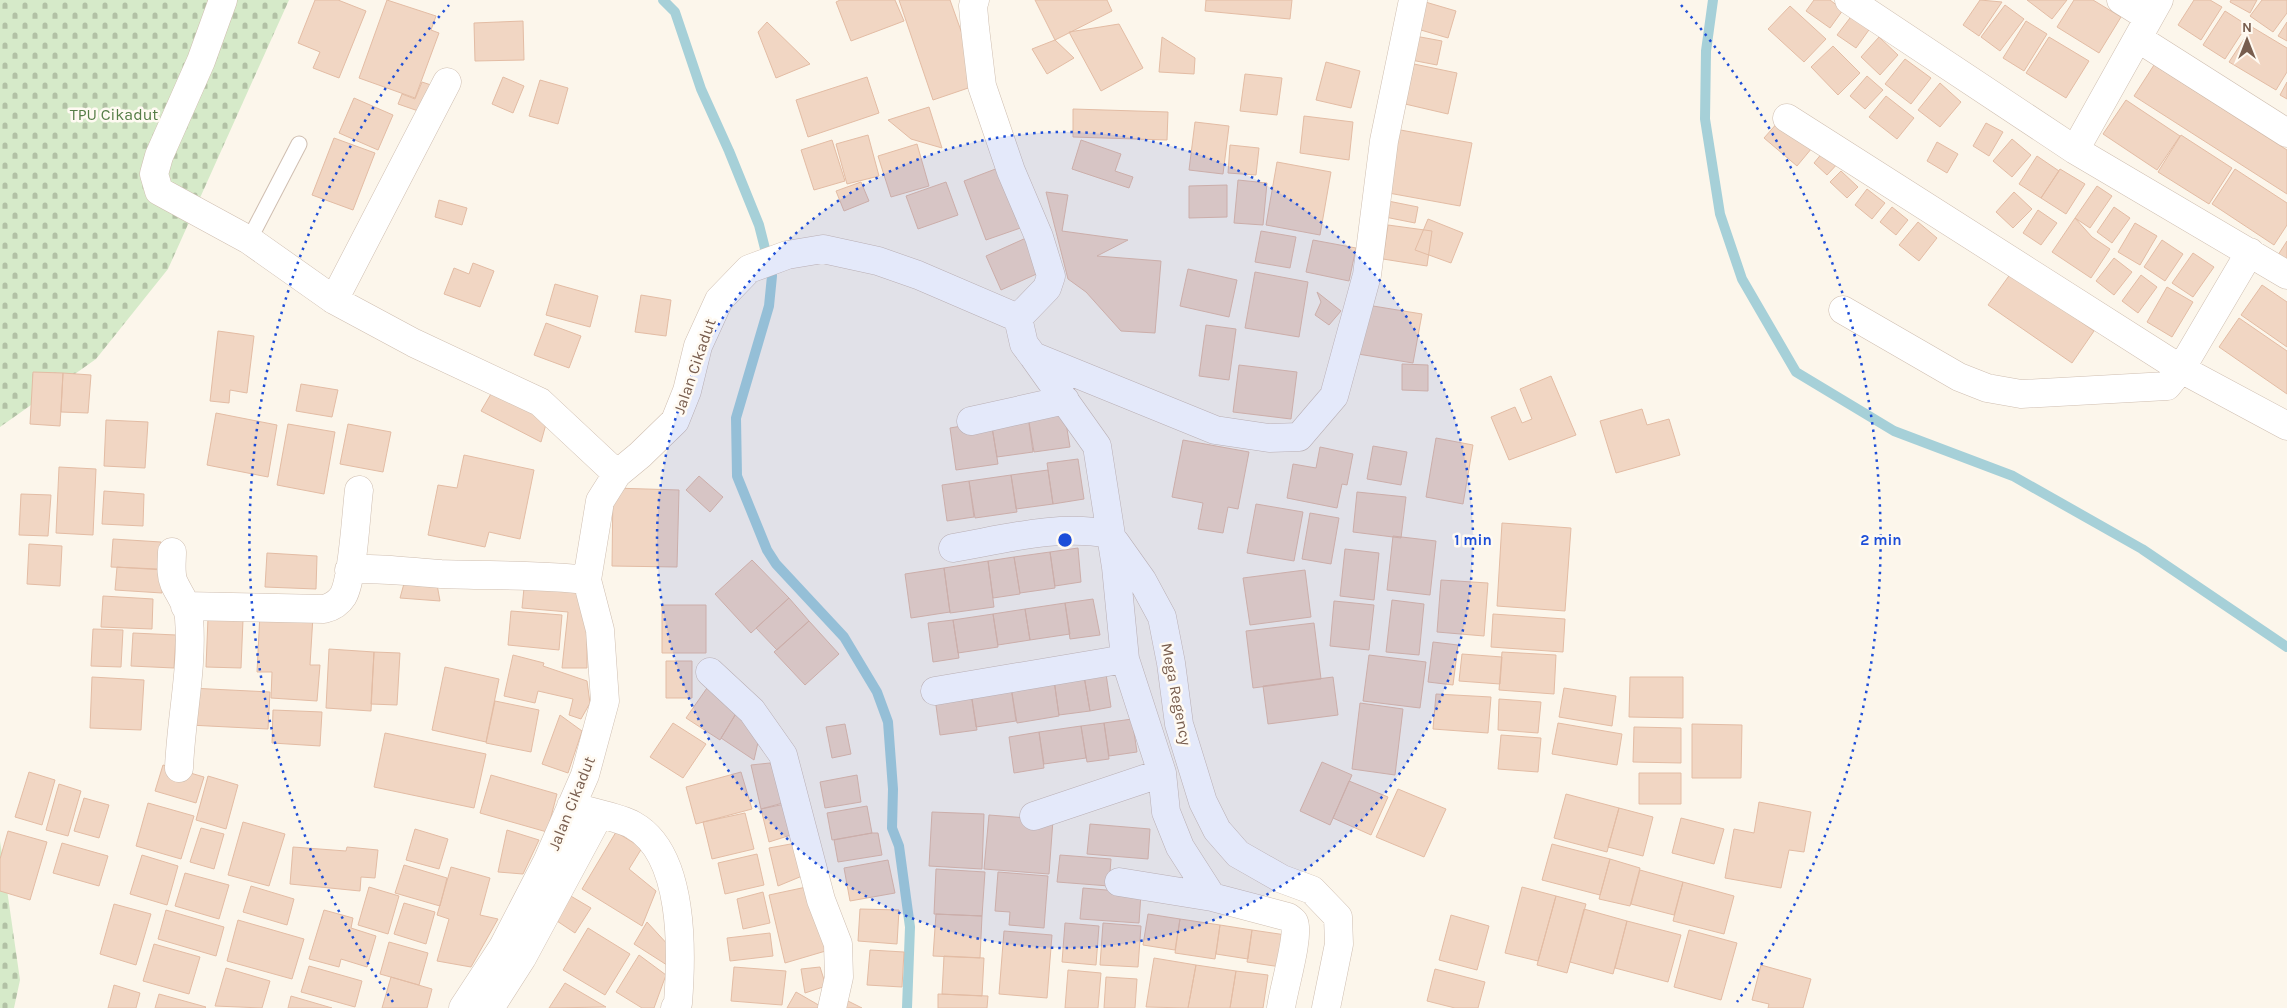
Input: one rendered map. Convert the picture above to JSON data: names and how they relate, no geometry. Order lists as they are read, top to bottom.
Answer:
{
  "streets": {
    "street": ["Jalan Cikadut", "Mega Regency"]
  },
  "crossings": [
    ["Jalan Cikadut", "Mega Regency"]
  ],
  "parks": ["TPU Cikadut"],
  "north": "top",
  "rings": ["1 min", "2 min"]
}
